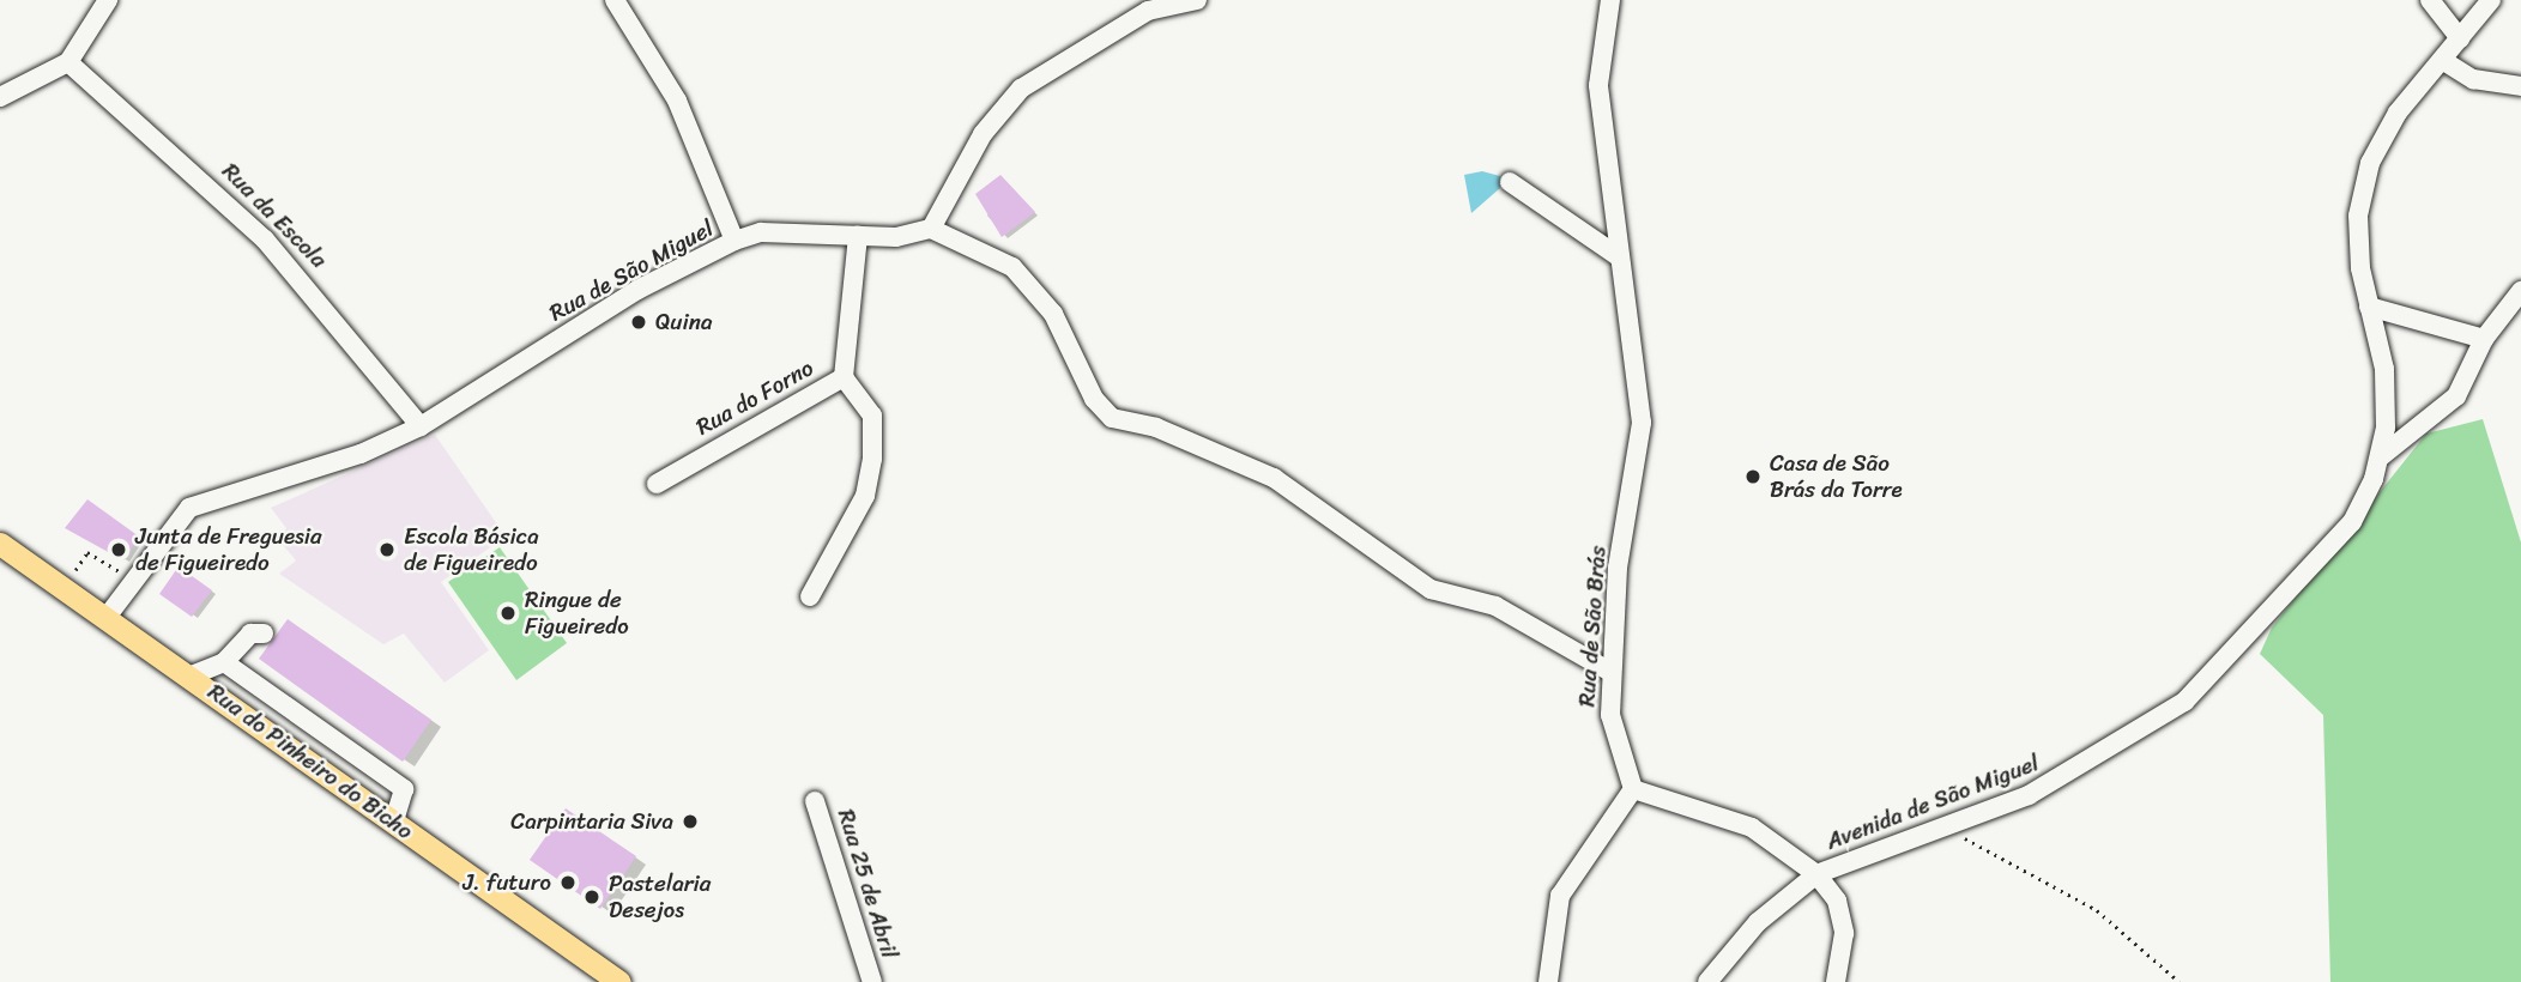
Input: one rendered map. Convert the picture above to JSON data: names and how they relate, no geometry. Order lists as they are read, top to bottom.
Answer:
{
  "streets": {
    "main road": ["Rua do Pinheiro do Bicho"],
    "street": [
      "Rua da Escola",
      "Rua de São Miguel",
      "Rua do Forno",
      "Rua de São Brás",
      "Avenida de São Miguel",
      "Rua 25 de Abril"
    ]
  },
  "crossings": [
    ["Rua da Escola", "Rua de São Miguel"],
    ["Rua de São Miguel", "Rua do Forno"],
    ["Rua de São Miguel", "Rua do Pinheiro do Bicho"]
  ],
  "places": [
    "Quina",
    "Casa de São Brás da Torre",
    "Junta de Freguesia de Figueiredo",
    "Escola Básica de Figueiredo",
    "Ringue de Figueiredo",
    "Carpintaria Siva",
    "J. futuro",
    "Pastelaria Desejos"
  ]
}
